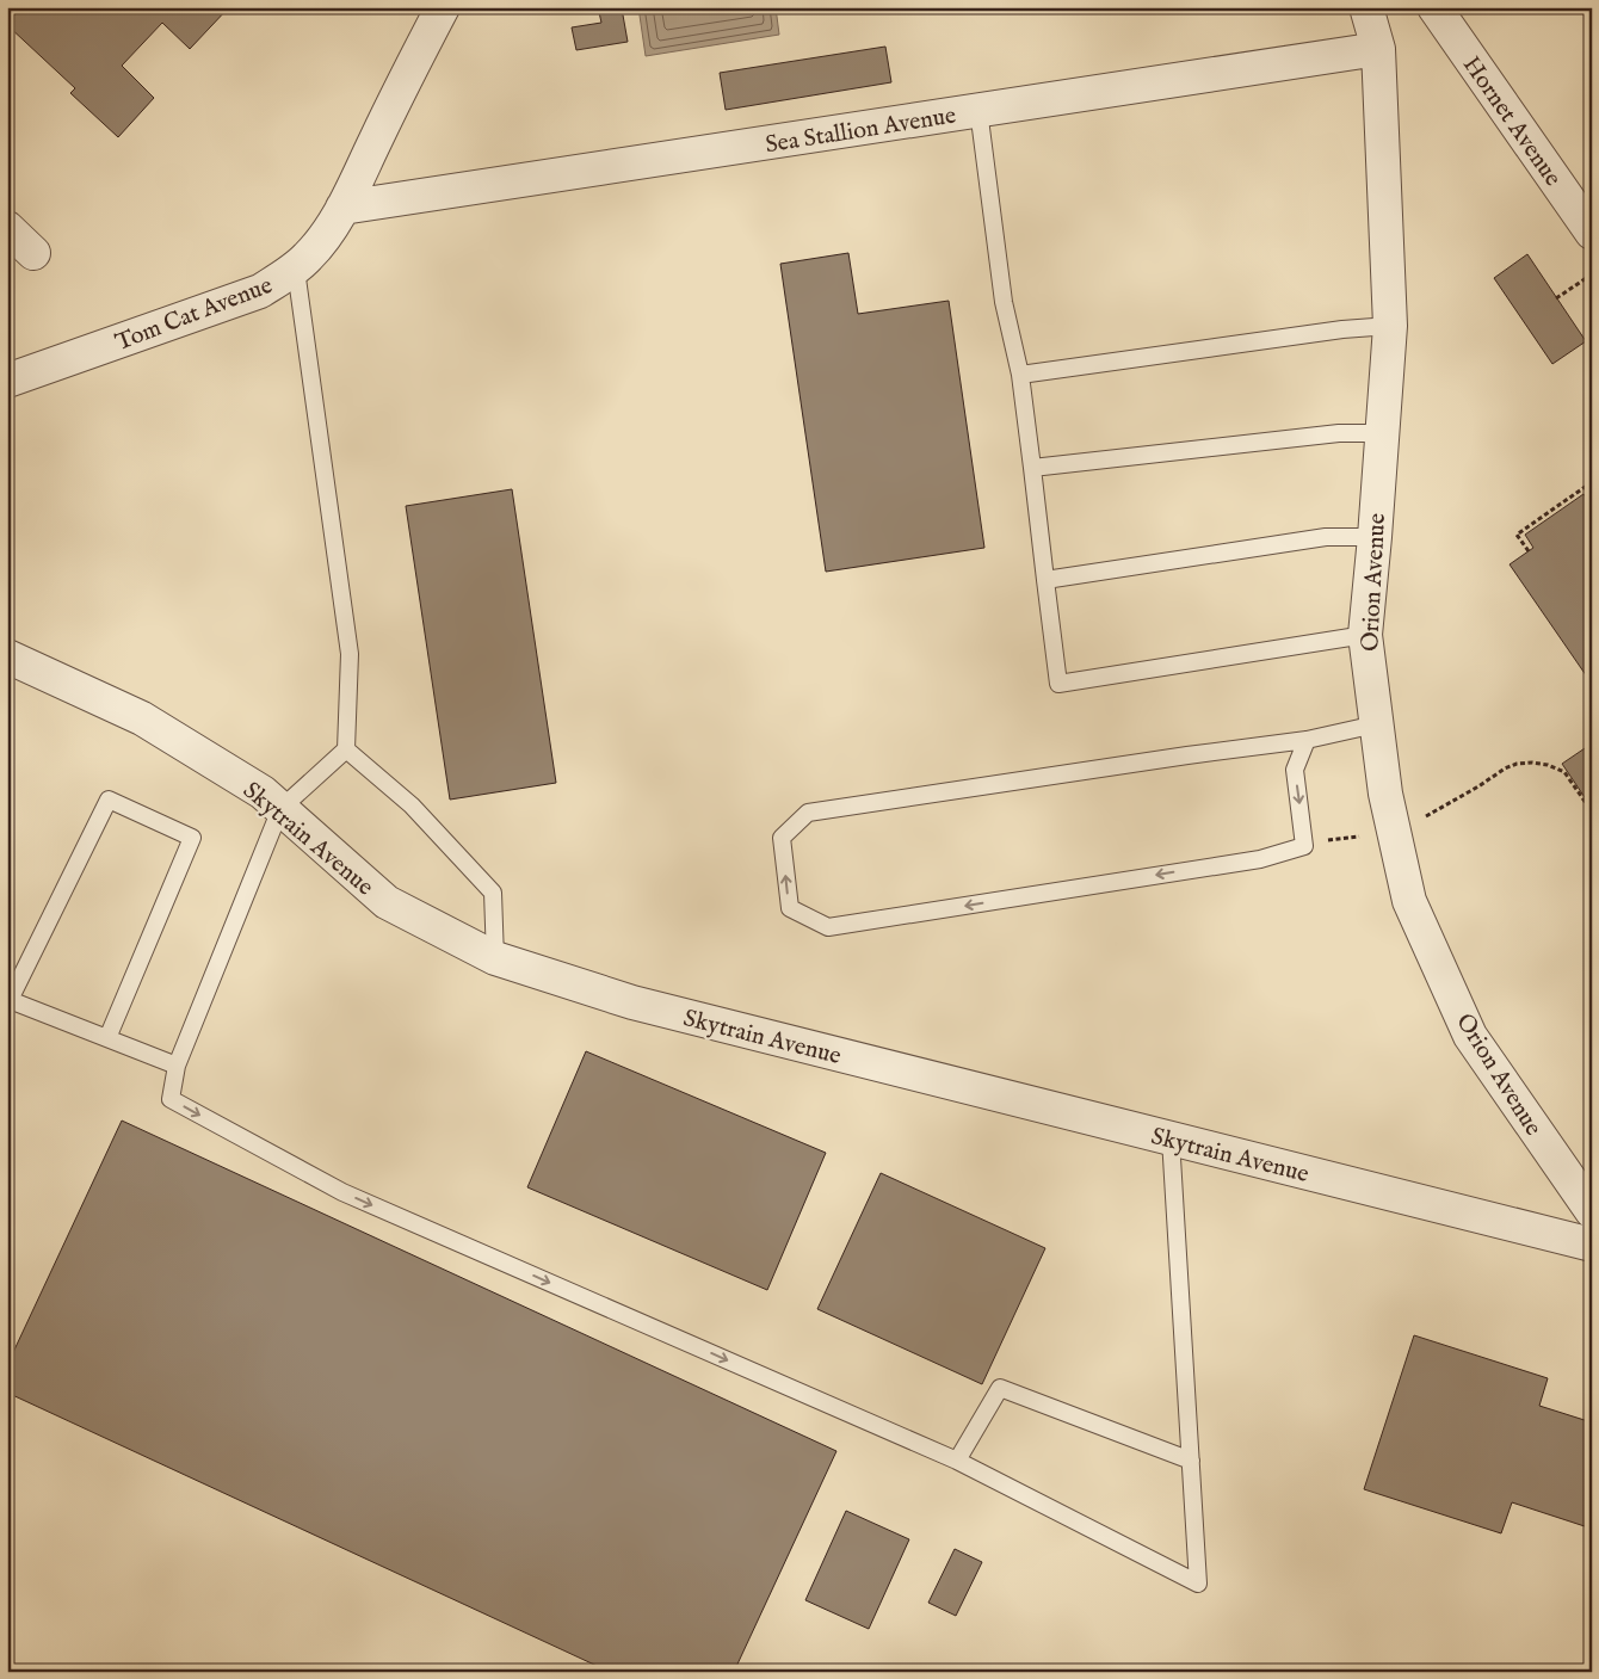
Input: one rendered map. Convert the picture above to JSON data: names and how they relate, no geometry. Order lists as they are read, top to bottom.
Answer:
{
  "streets": {
    "street": [
      "Hornet Avenue",
      "Sea Stallion Avenue",
      "Tom Cat Avenue",
      "Orion Avenue",
      "Skytrain Avenue"
    ]
  },
  "crossings": [
    ["Sea Stallion Avenue", "Tom Cat Avenue"],
    ["Sea Stallion Avenue", "Orion Avenue"]
  ]
}
